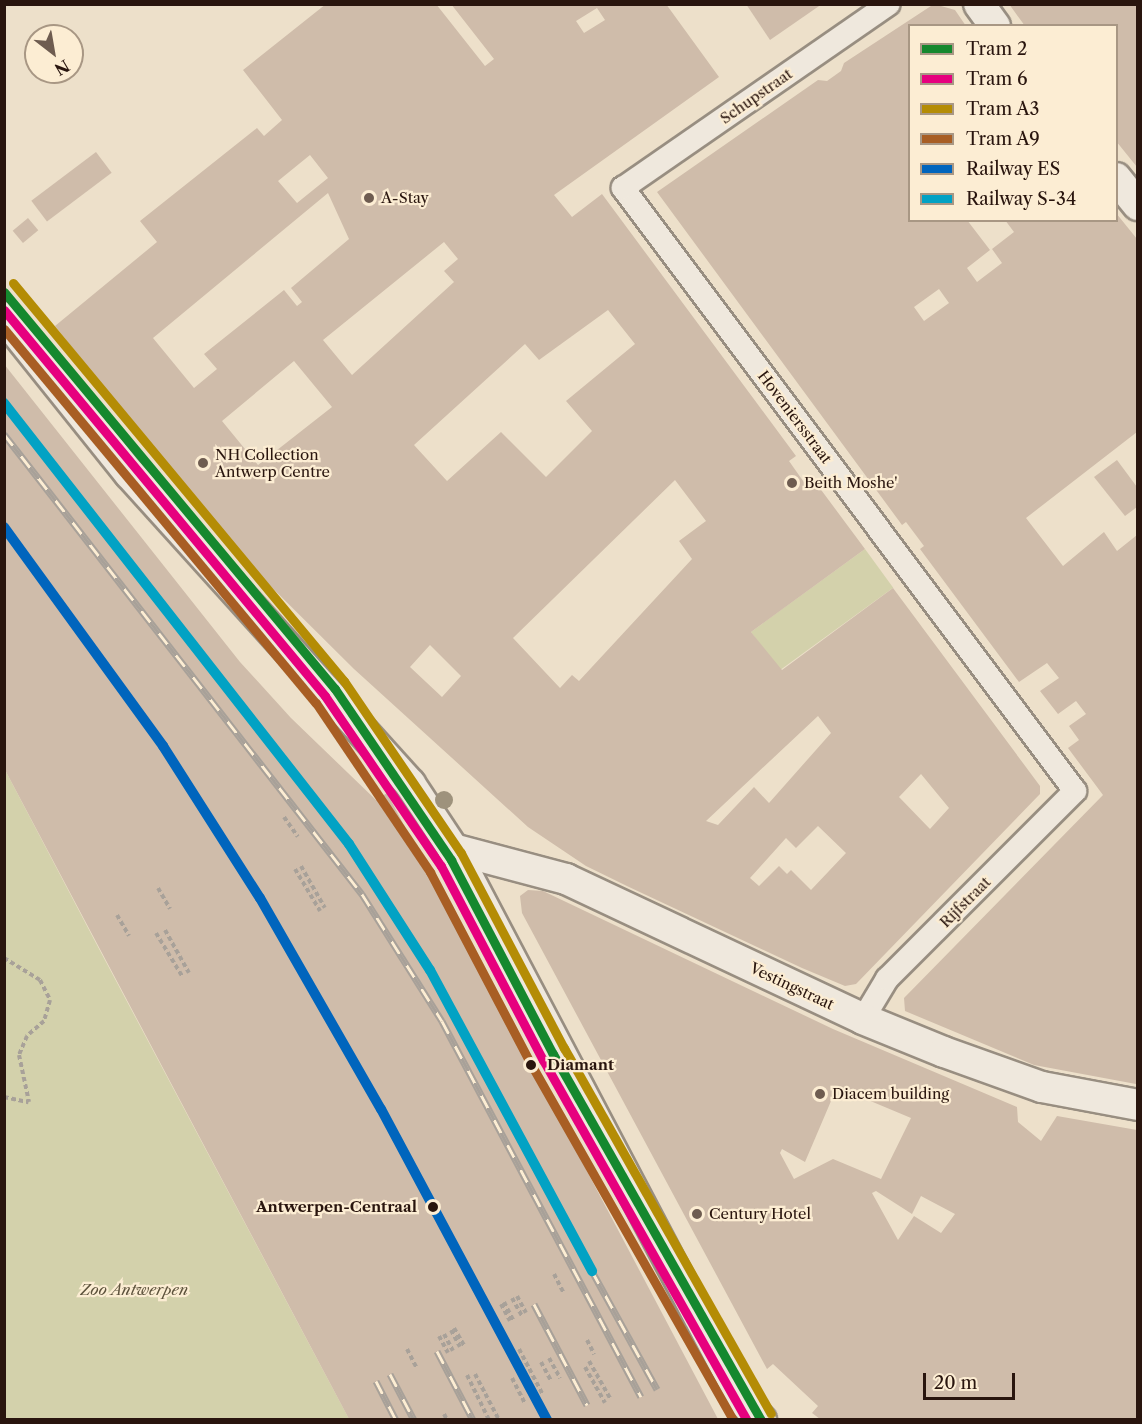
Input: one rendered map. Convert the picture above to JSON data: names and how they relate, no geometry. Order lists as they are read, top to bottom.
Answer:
{
  "streets": {
    "street": [
      "Schupstraat",
      "Hoveniersstraat",
      "Rijfstraat",
      "Vestingstraat"
    ]
  },
  "crossings": [
    ["Schupstraat", "Hoveniersstraat"],
    ["Hoveniersstraat", "Rijfstraat"],
    ["Rijfstraat", "Vestingstraat"]
  ],
  "parks": ["Zoo Antwerpen"],
  "places": [
    "A-Stay",
    "NH Collection Antwerp Centre",
    "Beith Moshe'",
    "Diamant",
    "Diacem building",
    "Antwerpen-Centraal",
    "Century Hotel"
  ],
  "lines": [
    "tram line A3",
    "tram line 2",
    "tram line 6",
    "tram line A9",
    "rail line S-34",
    "rail line ES"
  ],
  "legend": [
    "Tram 2",
    "Tram 6",
    "Tram A3",
    "Tram A9",
    "Railway ES",
    "Railway S-34"
  ],
  "scale_bar": "20 m",
  "north": "bottom right"
}
